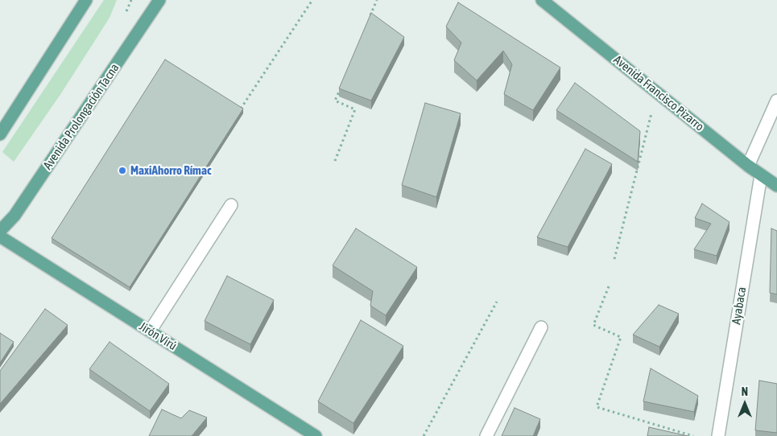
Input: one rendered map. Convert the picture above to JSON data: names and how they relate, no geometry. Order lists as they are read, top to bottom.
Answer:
{
  "streets": {
    "main road": ["Avenida Francisco Pizarro", "Avenida Prolongación Tacna", "Jirón Virú"],
    "street": ["Ayabaca"]
  },
  "crossings": [
    ["Avenida Francisco Pizarro", "Ayabaca"]
  ],
  "places": ["MaxiAhorro Rímac"],
  "north": "top"
}
